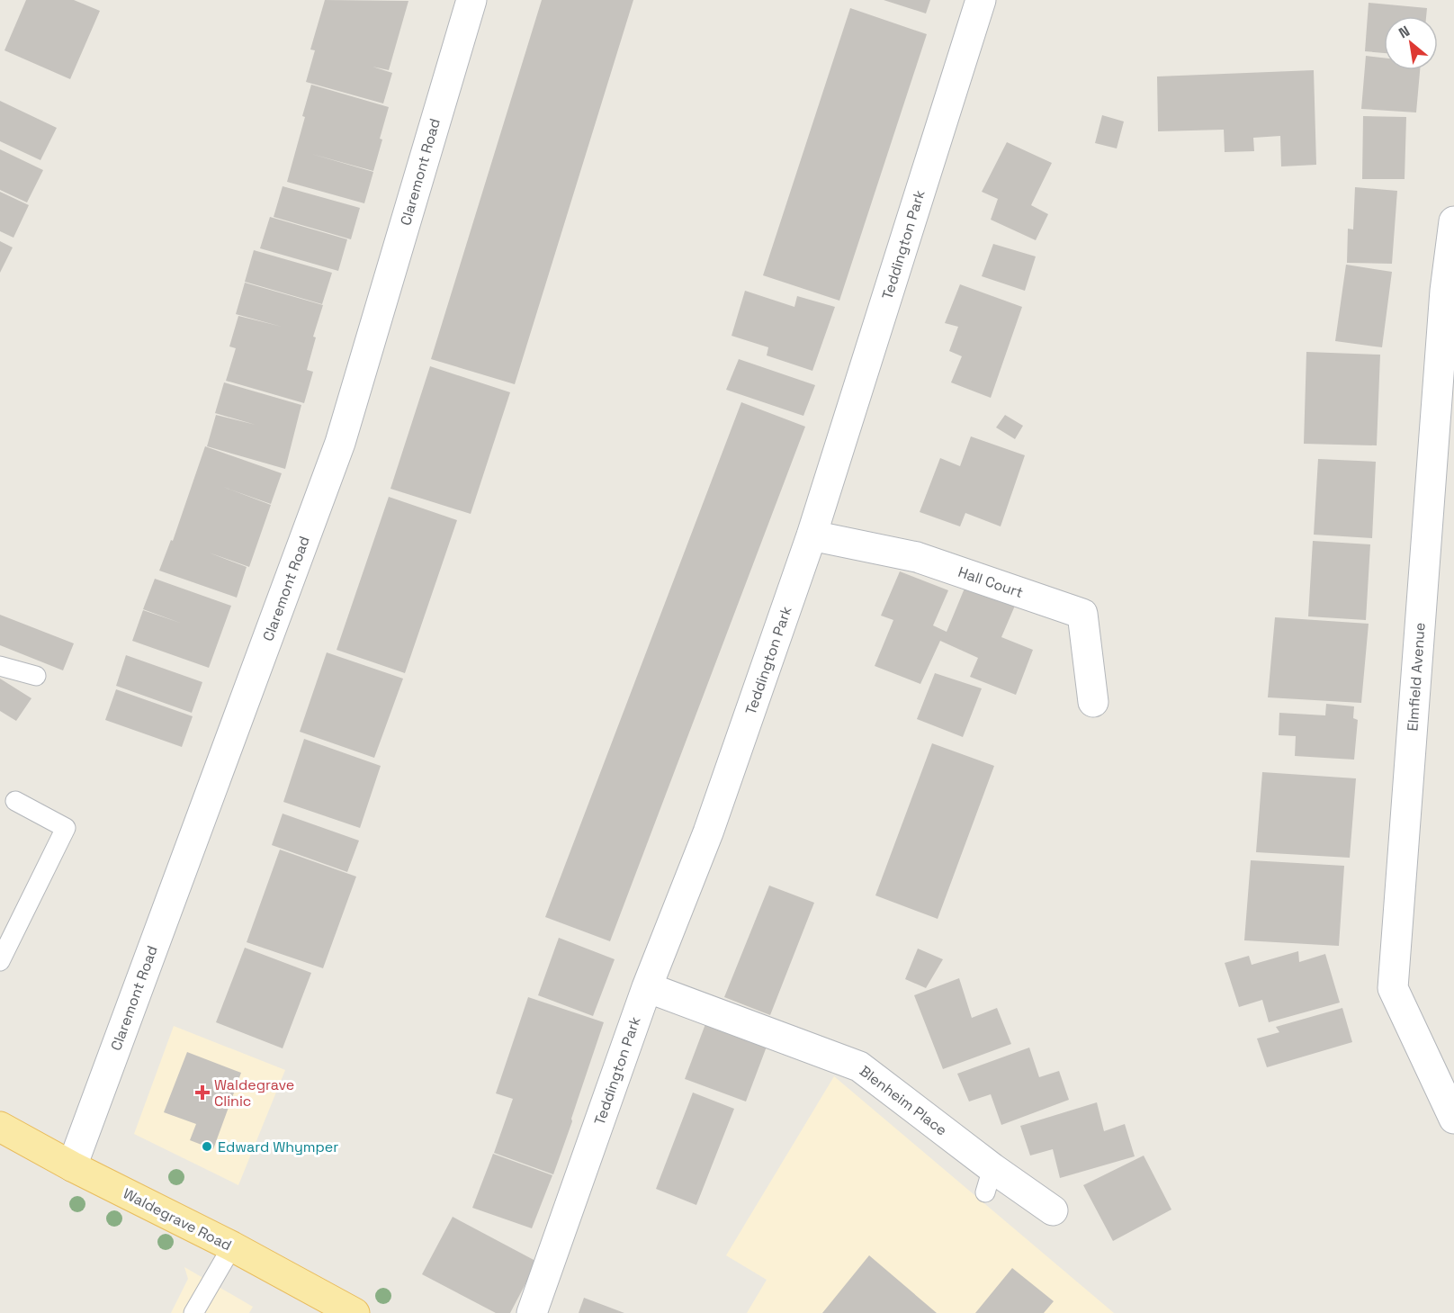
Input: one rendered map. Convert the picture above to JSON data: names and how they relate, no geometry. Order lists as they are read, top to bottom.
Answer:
{
  "streets": {
    "main road": ["Waldegrave Road"],
    "street": [
      "Claremont Road",
      "Teddington Park",
      "Hall Court",
      "Elmfield Avenue",
      "Blenheim Place"
    ]
  },
  "crossings": [
    ["Claremont Road", "Waldegrave Road"],
    ["Teddington Park", "Hall Court"],
    ["Teddington Park", "Blenheim Place"]
  ],
  "places": {
    "health": ["Waldegrave Clinic"],
    "other": ["Edward Whymper"]
  },
  "north": "top left"
}
